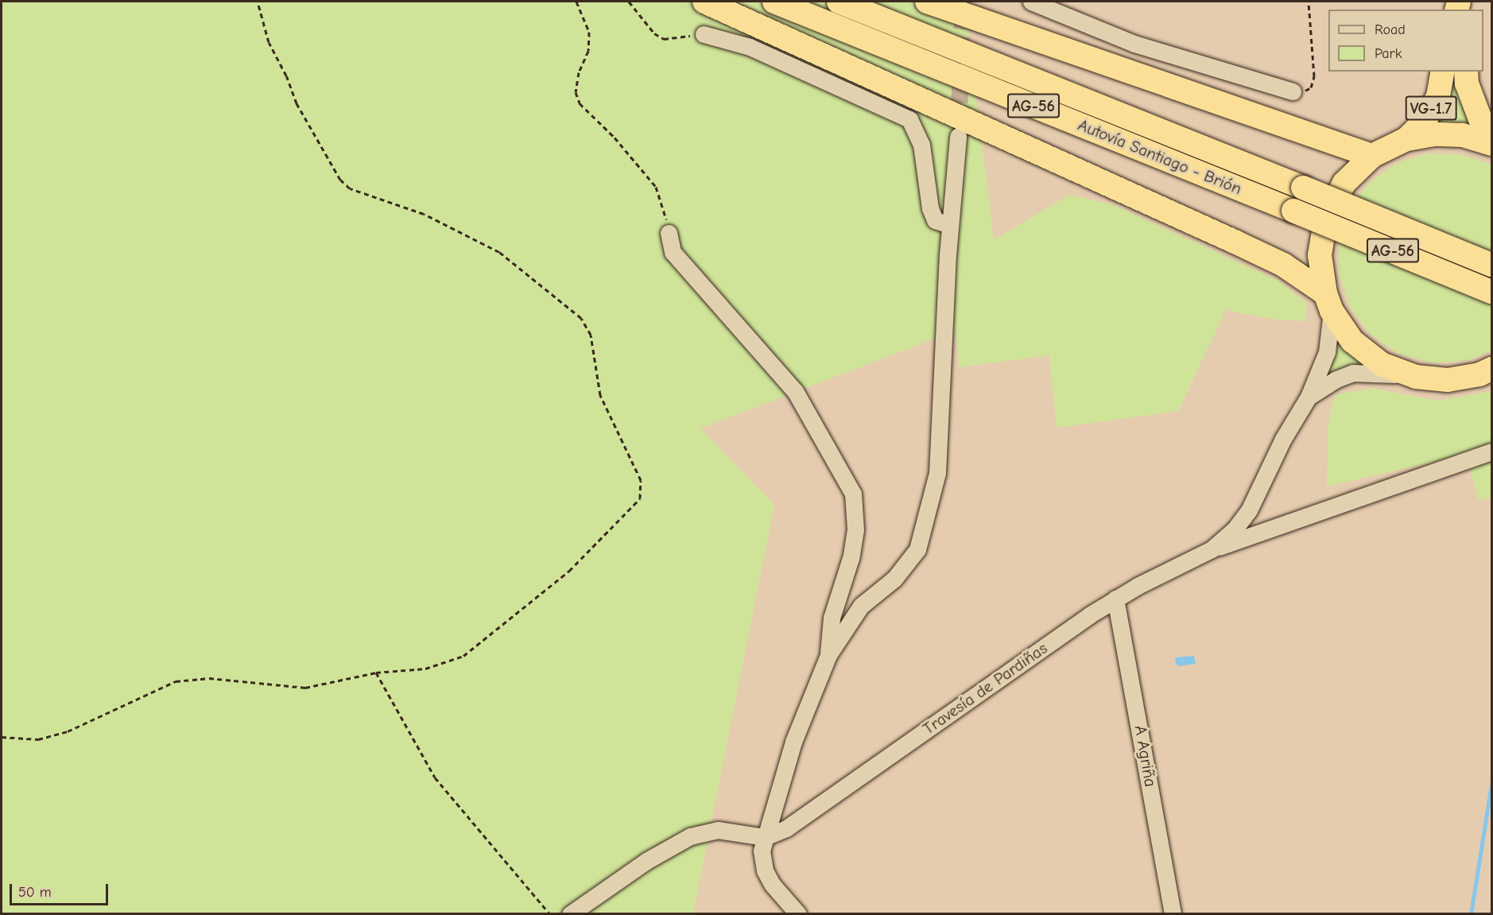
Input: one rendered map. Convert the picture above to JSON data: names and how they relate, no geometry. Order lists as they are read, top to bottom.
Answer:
{
  "streets": {
    "highway": ["AG-56", "VG-1.7", "Autovía Santiago - Brión"],
    "street": ["Travesía de Pardiñas", "A Agriña"]
  },
  "crossings": [
    ["Travesía de Pardiñas", "A Agriña"]
  ],
  "legend": ["Road", "Park"],
  "scale_bar": "50 m"
}
